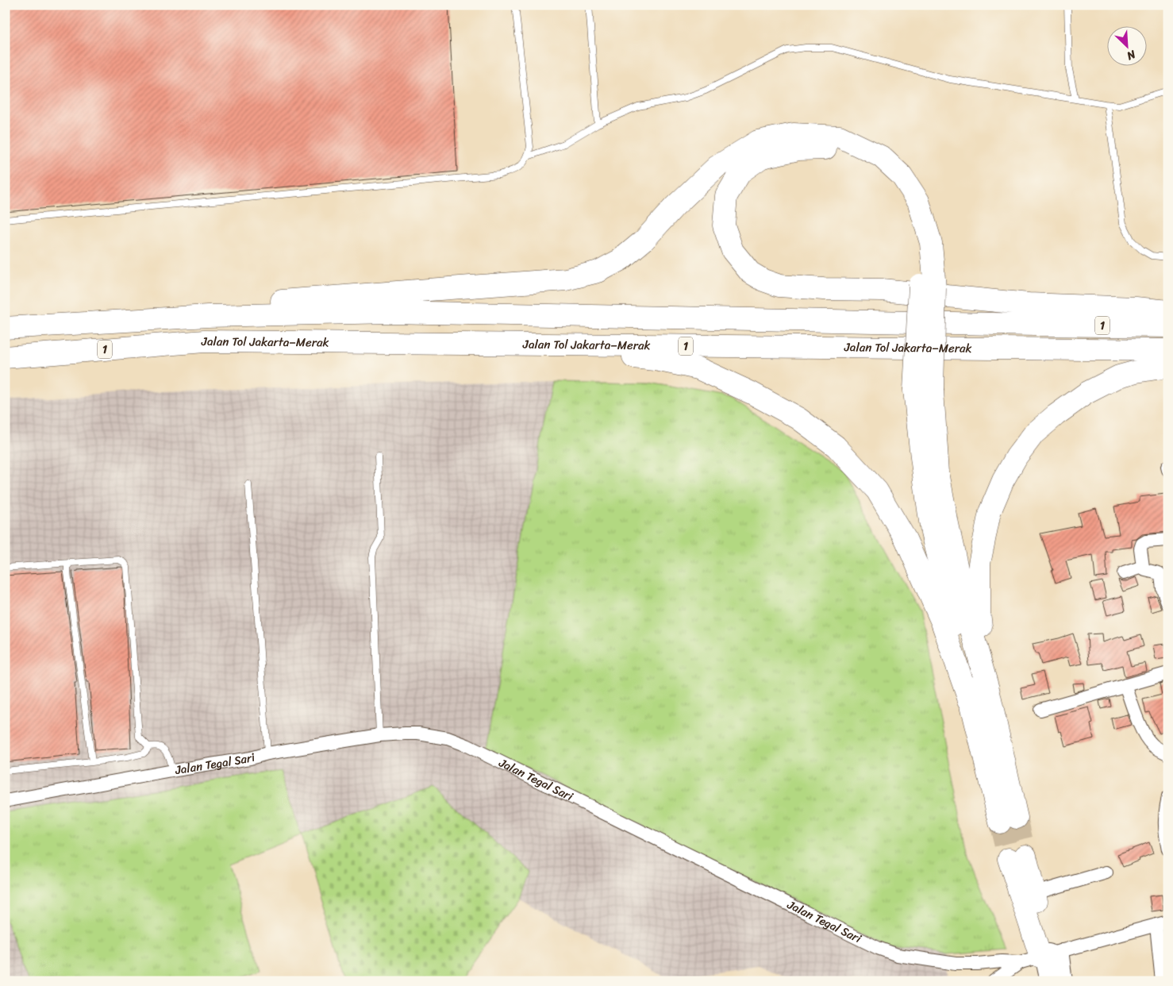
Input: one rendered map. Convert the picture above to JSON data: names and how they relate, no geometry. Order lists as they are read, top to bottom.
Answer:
{
  "streets": {
    "highway": ["1", "Jalan Tol Jakarta–Merak"],
    "street": ["Jalan Tegal Sari"]
  },
  "north": "bottom right"
}
